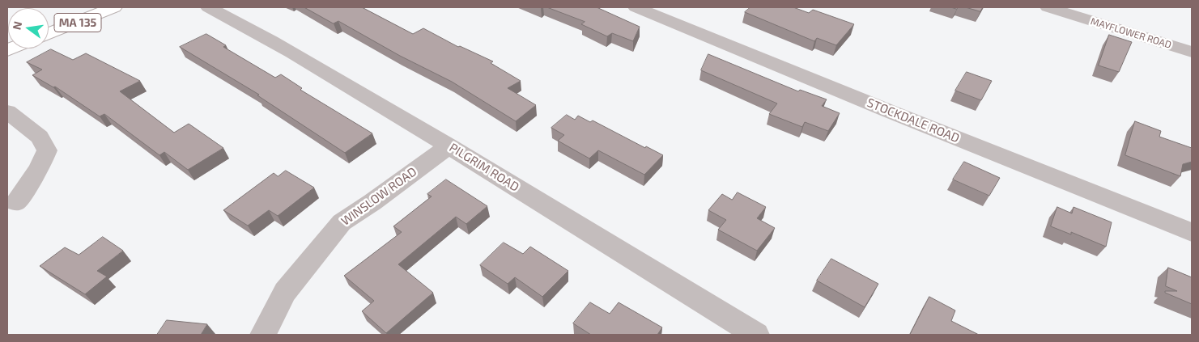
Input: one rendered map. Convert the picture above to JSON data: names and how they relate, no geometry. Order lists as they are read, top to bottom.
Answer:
{
  "streets": {
    "main road": ["MA 135"],
    "street": [
      "MAYFLOWER ROAD",
      "STOCKDALE ROAD",
      "PILGRIM ROAD",
      "WINSLOW ROAD"
    ]
  },
  "crossings": [
    ["PILGRIM ROAD", "WINSLOW ROAD"]
  ],
  "north": "left"
}
